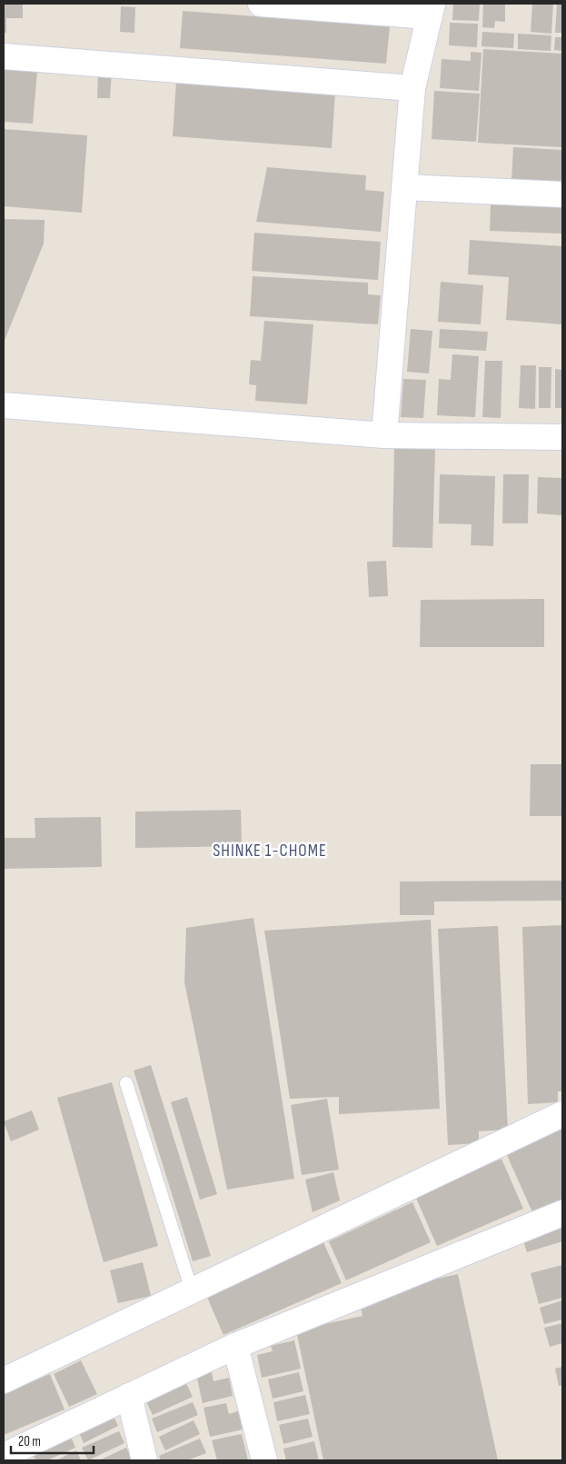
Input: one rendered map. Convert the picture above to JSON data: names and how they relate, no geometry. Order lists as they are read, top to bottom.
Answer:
{
  "districts": ["SHINKE 1-CHOME"],
  "scale_bar": "20 m"
}
